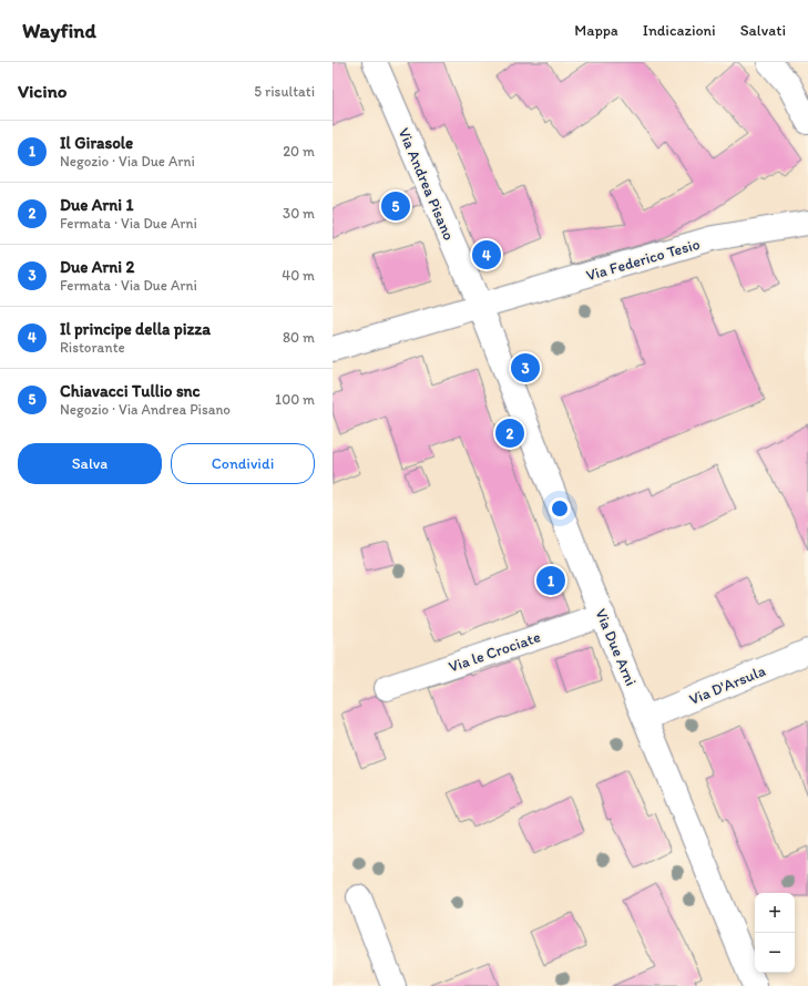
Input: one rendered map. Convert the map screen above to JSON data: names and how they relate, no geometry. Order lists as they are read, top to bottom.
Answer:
{
  "streets": {
    "street": [
      "Via Andrea Pisano",
      "Via Federico Tesio",
      "Via Due Arni",
      "Via le Crociate",
      "Via D'Arsula"
    ]
  },
  "crossings": [
    ["Via Andrea Pisano", "Via Federico Tesio"],
    ["Via Andrea Pisano", "Via Due Arni"],
    ["Via Federico Tesio", "Via Due Arni"],
    ["Via Due Arni", "Via le Crociate"],
    ["Via Due Arni", "Via D'Arsula"]
  ],
  "page": {
    "header": "Wayfind",
    "nav": ["Mappa", "Indicazioni", "Salvati"],
    "heading": ["Vicino", "5 risultati"],
    "list": [
      {
        "mark": "1",
        "name": "Il Girasole",
        "note": "Negozio · Via Due Arni",
        "value": "20 m"
      },
      {
        "mark": "2",
        "name": "Due Arni 1",
        "note": "Fermata · Via Due Arni",
        "value": "30 m"
      },
      {
        "mark": "3",
        "name": "Due Arni 2",
        "note": "Fermata · Via Due Arni",
        "value": "40 m"
      },
      {
        "mark": "4",
        "name": "Il principe della pizza",
        "note": "Ristorante",
        "value": "80 m"
      },
      {
        "mark": "5",
        "name": "Chiavacci Tullio snc",
        "note": "Negozio · Via Andrea Pisano",
        "value": "100 m"
      }
    ],
    "pins": [
      "5",
      "4",
      "3",
      "2",
      "1"
    ],
    "buttons": ["Salva", "Condividi"],
    "map_buttons": ["+", "−"]
  }
}
